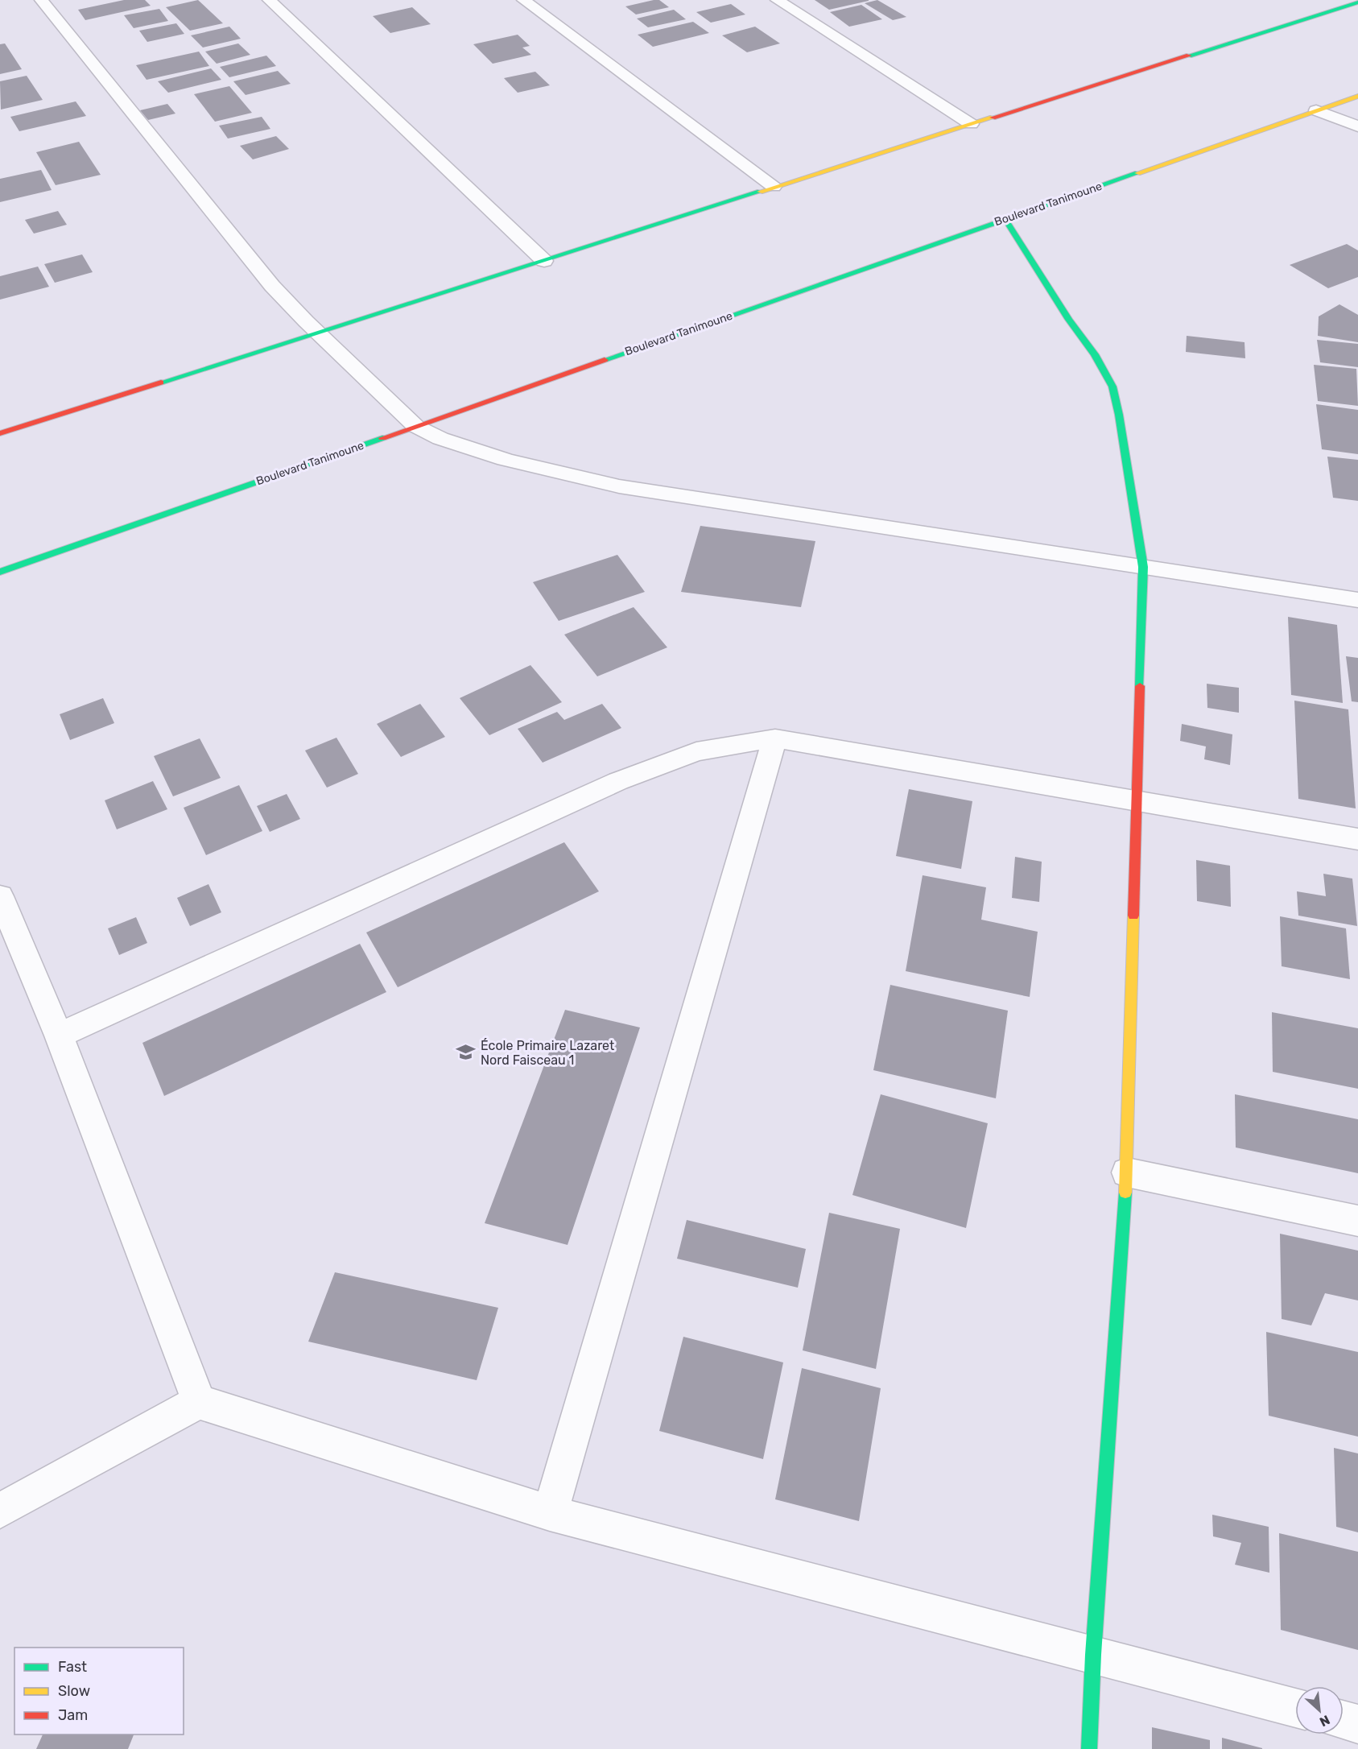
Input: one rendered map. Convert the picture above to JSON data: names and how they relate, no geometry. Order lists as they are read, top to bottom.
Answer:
{
  "streets": {
    "main road": ["Boulevard Tanimoune"]
  },
  "places": {
    "school or university": ["École Primaire Lazaret Nord Faisceau 1"]
  },
  "legend": ["Fast", "Slow", "Jam"],
  "north": "bottom right"
}
